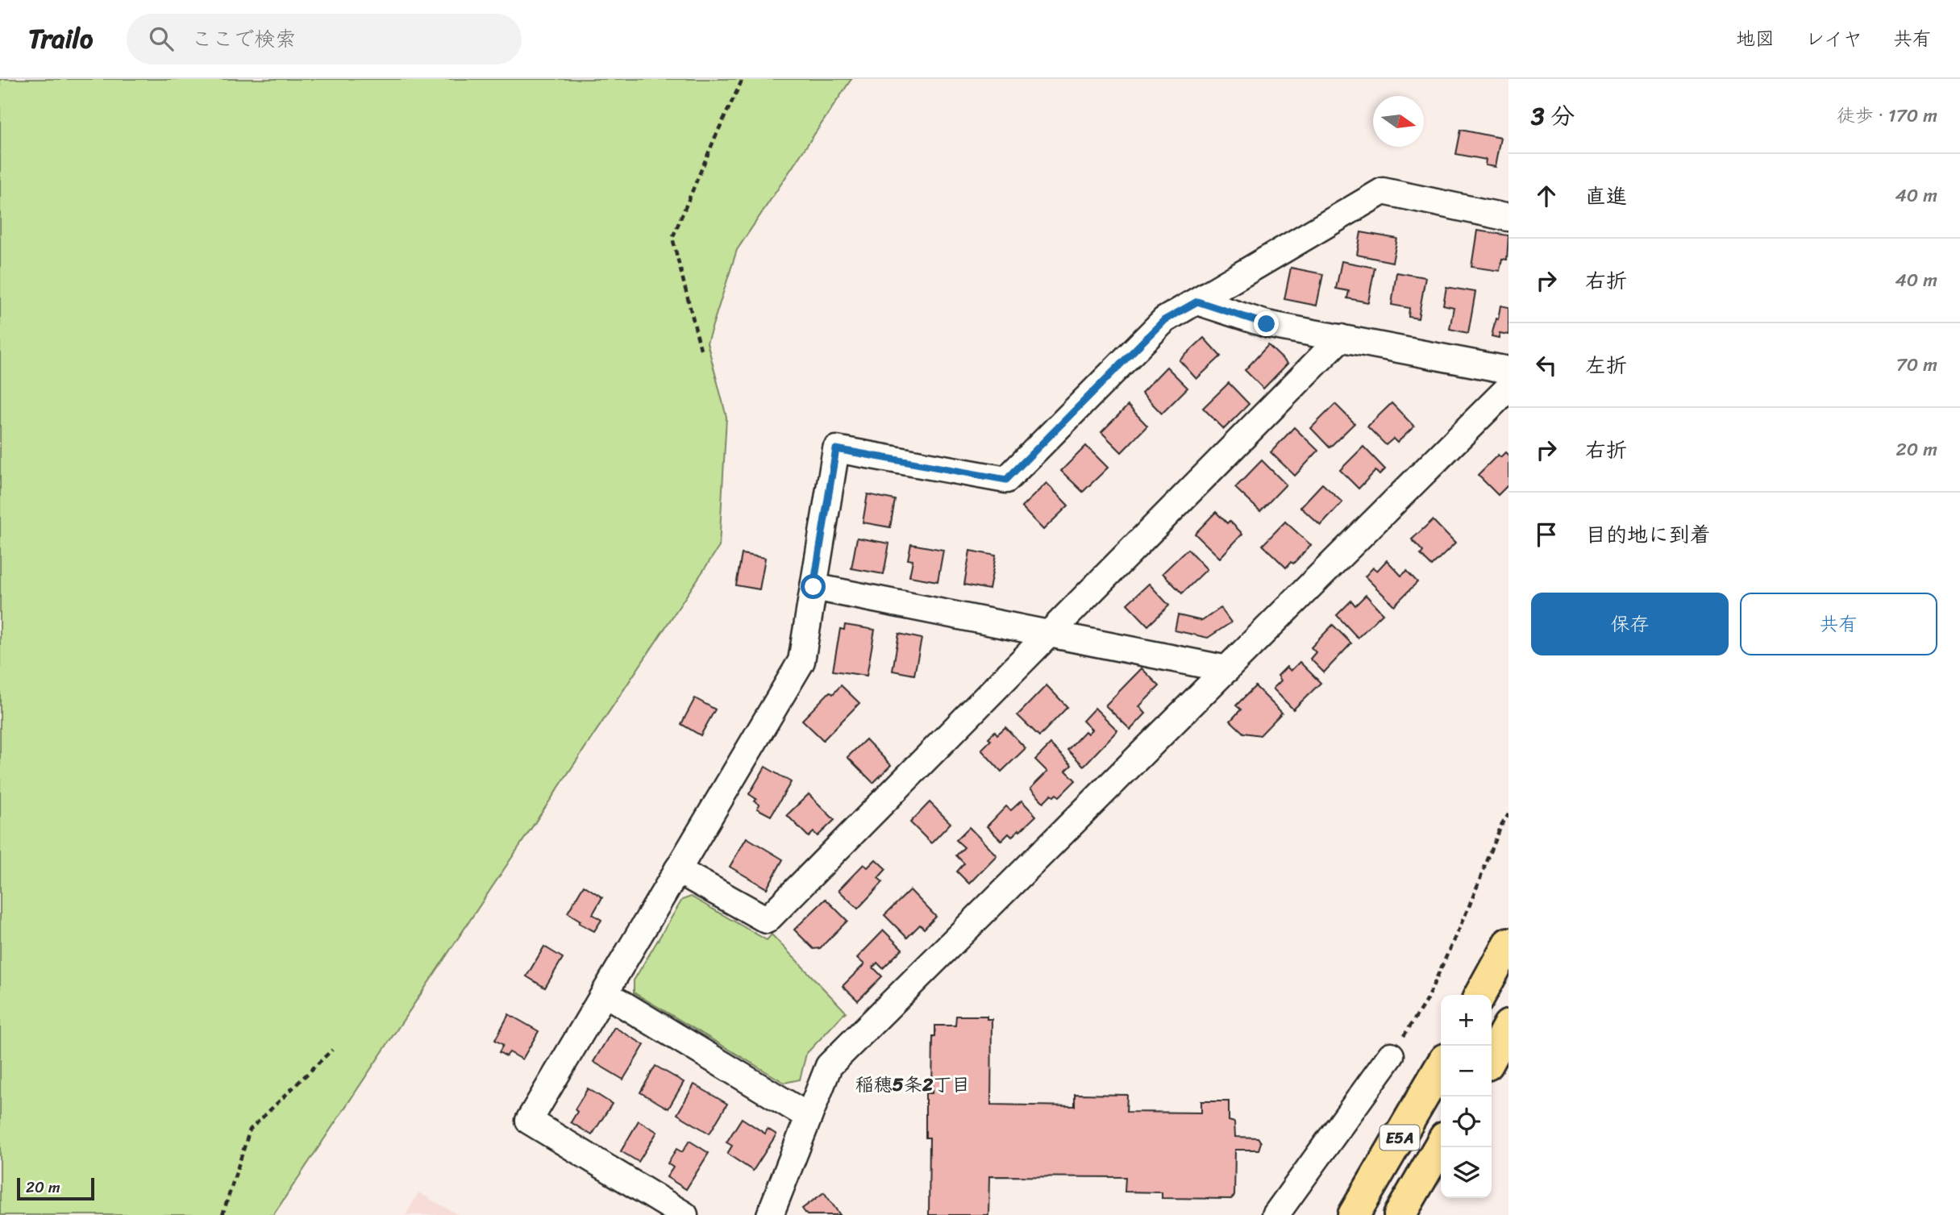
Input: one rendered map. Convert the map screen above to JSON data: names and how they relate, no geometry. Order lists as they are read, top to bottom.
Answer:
{
  "streets": {
    "highway": ["E5A"]
  },
  "districts": ["稲穂5条2丁目"],
  "scale_bar": "20 m",
  "north": "right",
  "page": {
    "header": "Trailo",
    "search": "ここで検索",
    "nav": ["地図", "レイヤ", "共有"],
    "heading": ["3 分", "徒歩 · 170 m"],
    "list": [
      ["直進", "40 m"],
      ["右折", "40 m"],
      ["左折", "70 m"],
      ["右折", "20 m"],
      "目的地に到着"
    ],
    "buttons": ["保存", "共有"],
    "map_buttons": ["+", "−"],
    "scale": "20 m"
  }
}
